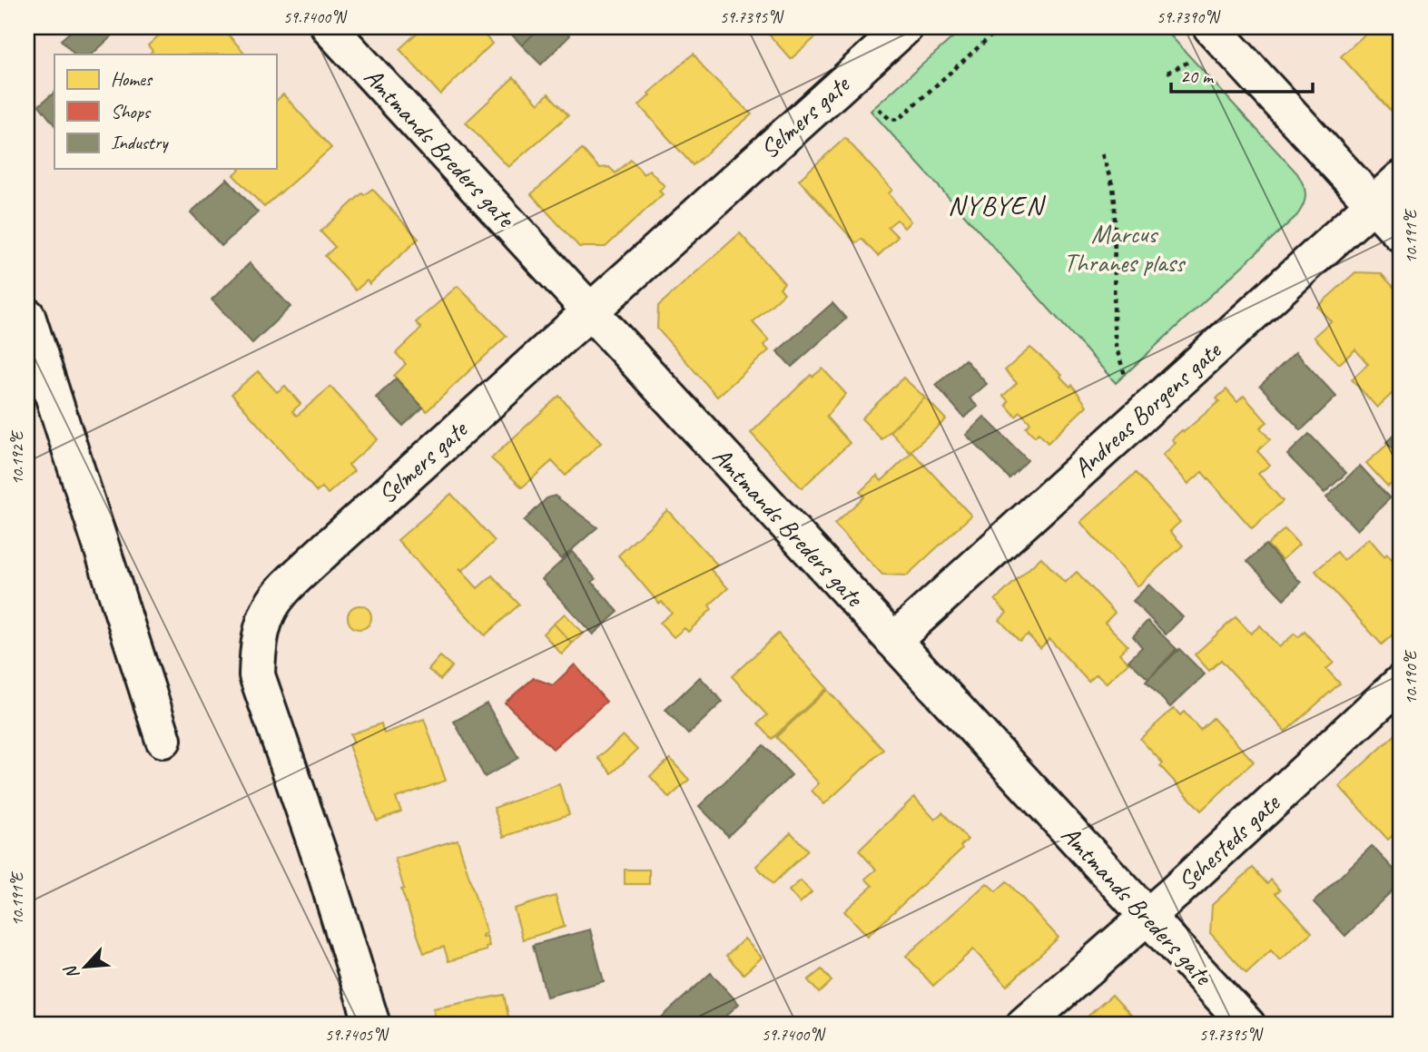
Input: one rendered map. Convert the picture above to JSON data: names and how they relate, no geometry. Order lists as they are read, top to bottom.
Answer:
{
  "streets": {
    "street": [
      "Selmers gate",
      "Amtmands Breders gate",
      "Andreas Borgens gate",
      "Sehesteds gate"
    ]
  },
  "crossings": [
    ["Selmers gate", "Amtmands Breders gate"],
    ["Amtmands Breders gate", "Andreas Borgens gate"],
    ["Amtmands Breders gate", "Sehesteds gate"]
  ],
  "districts": ["NYBYEN"],
  "parks": ["Marcus Thranes plass"],
  "legend": ["Homes", "Shops", "Industry"],
  "scale_bar": "20 m",
  "north": "bottom left",
  "coordinates": [
    "59.7400°N",
    "59.7395°N",
    "59.7390°N",
    "10.191°E",
    "10.192°E",
    "10.190°E",
    "59.7405°N"
  ]
}
